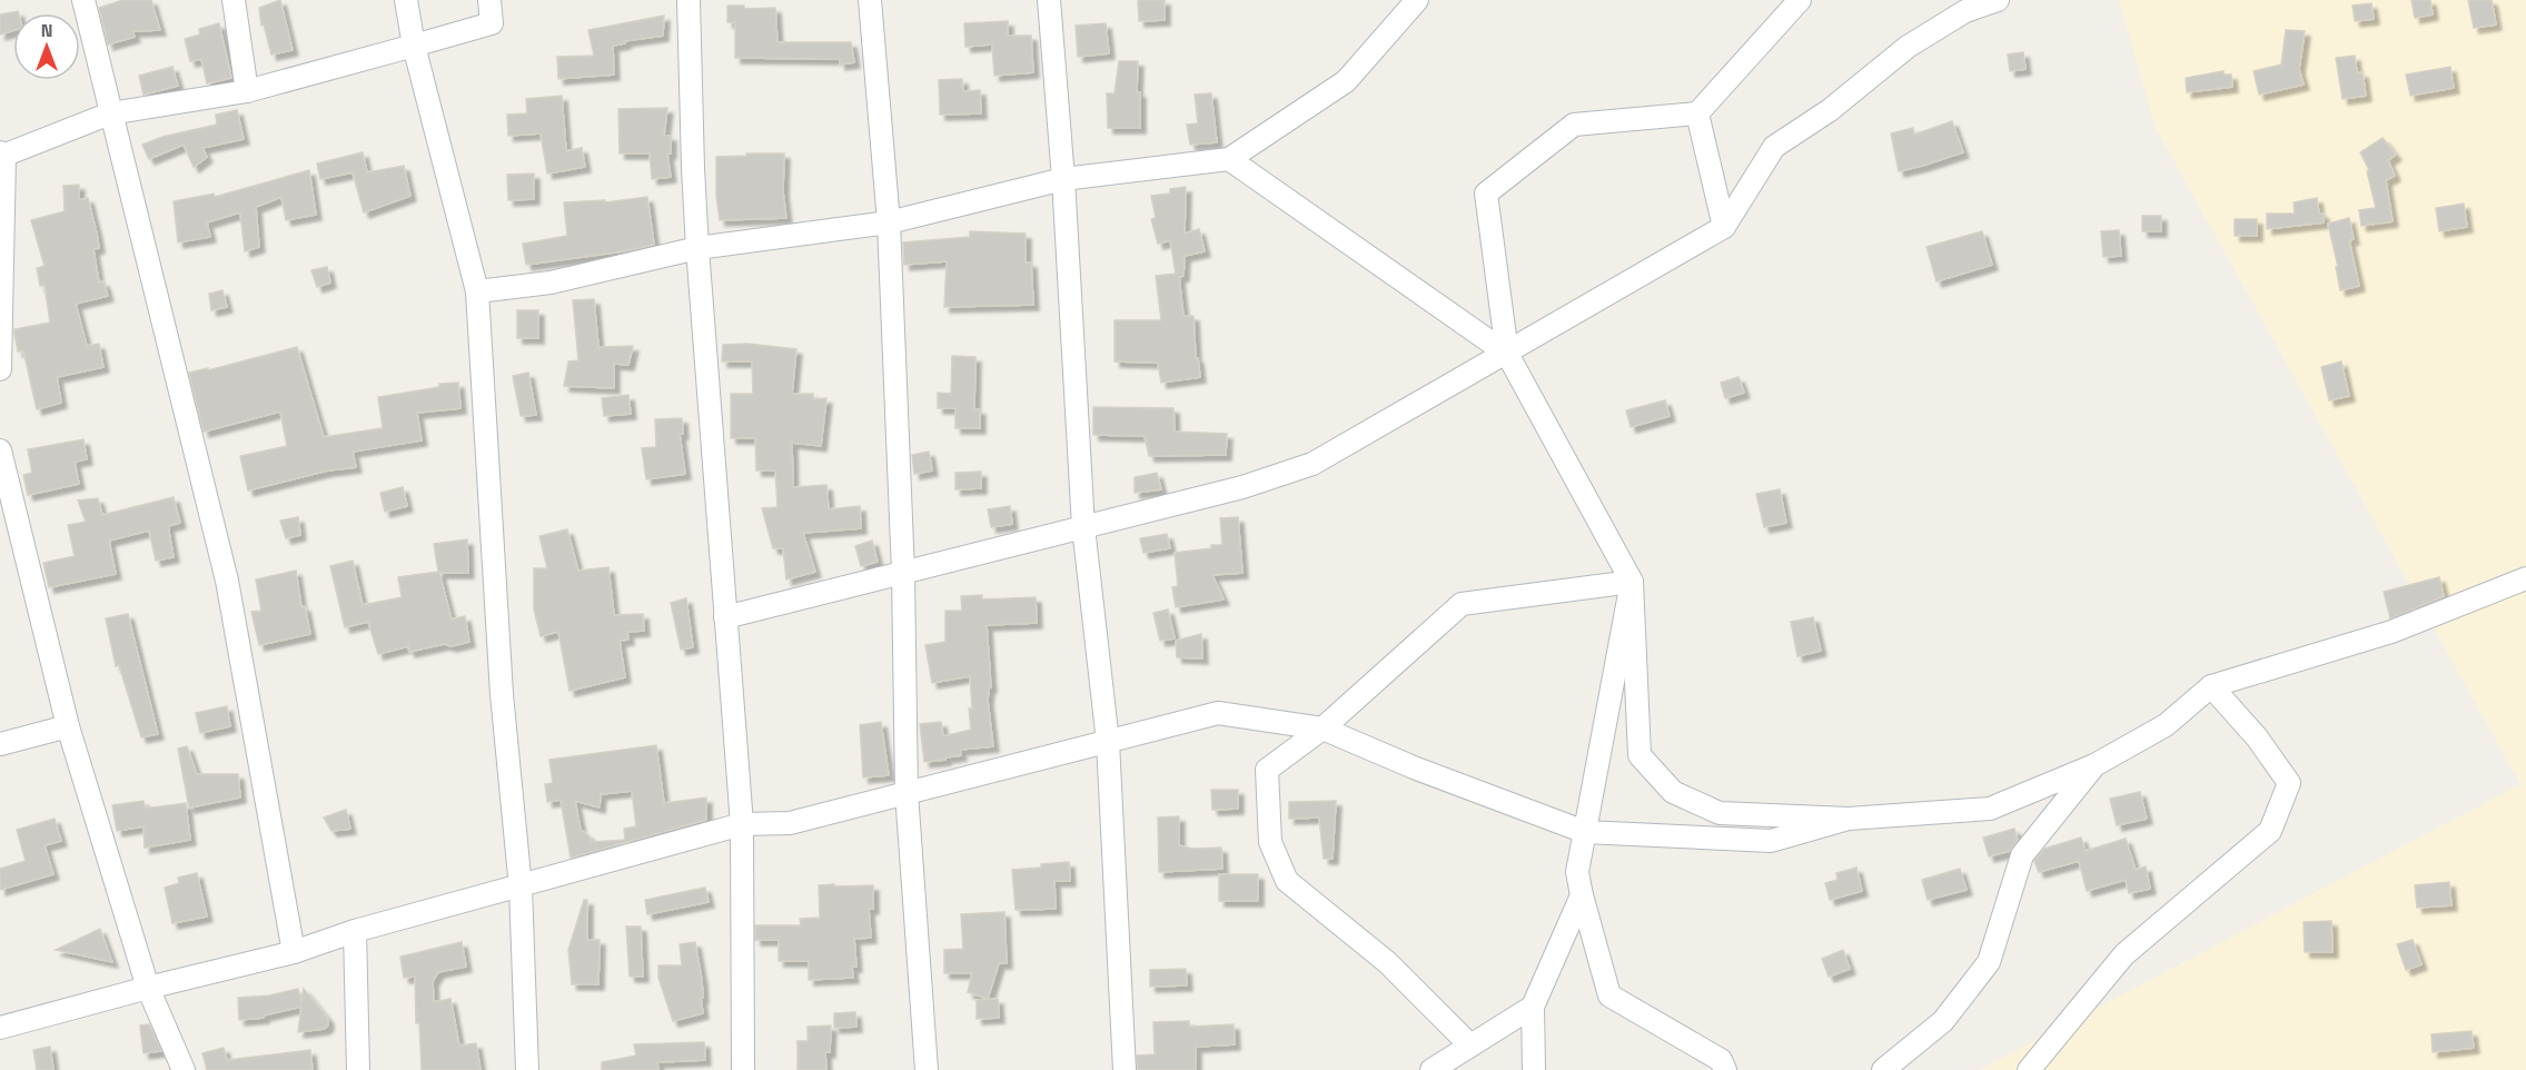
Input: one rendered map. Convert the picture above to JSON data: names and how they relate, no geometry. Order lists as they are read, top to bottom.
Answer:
{
  "north": "top"
}
